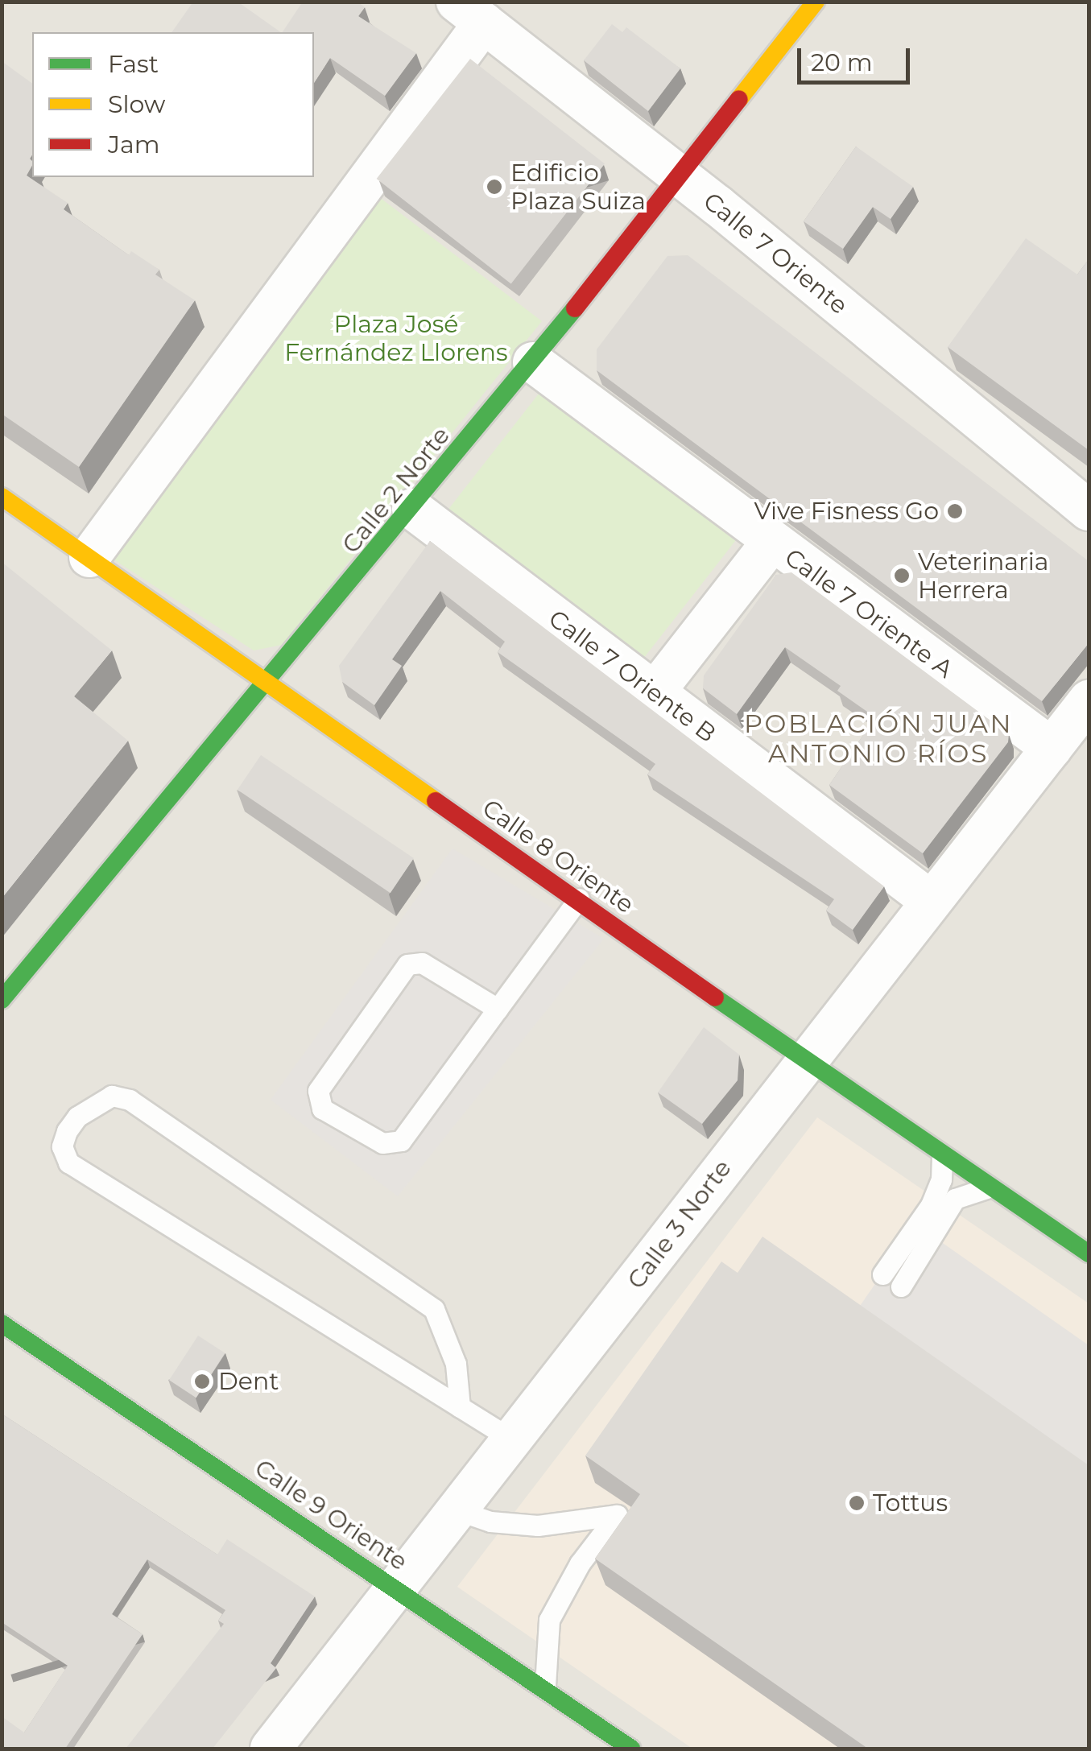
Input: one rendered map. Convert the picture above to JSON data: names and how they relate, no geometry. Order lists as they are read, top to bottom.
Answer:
{
  "streets": {
    "street": [
      "Calle 7 Oriente",
      "Calle 2 Norte",
      "Calle 7 Oriente A",
      "Calle 7 Oriente B",
      "Calle 8 Oriente",
      "Calle 3 Norte",
      "Calle 9 Oriente"
    ]
  },
  "crossings": [
    ["Calle 7 Oriente", "Calle 2 Norte"],
    ["Calle 2 Norte", "Calle 7 Oriente A"],
    ["Calle 2 Norte", "Calle 7 Oriente B"],
    ["Calle 2 Norte", "Calle 8 Oriente"],
    ["Calle 7 Oriente A", "Calle 3 Norte"],
    ["Calle 7 Oriente B", "Calle 3 Norte"],
    ["Calle 8 Oriente", "Calle 3 Norte"],
    ["Calle 3 Norte", "Calle 9 Oriente"]
  ],
  "districts": ["POBLACIÓN JUAN ANTONIO RÍOS"],
  "parks": ["Plaza José Fernández Llorens"],
  "places": [
    "Edificio Plaza Suiza",
    "Vive Fisness Go",
    "Veterinaria Herrera",
    "Dent",
    "Tottus"
  ],
  "legend": ["Fast", "Slow", "Jam"],
  "scale_bar": "20 m"
}
